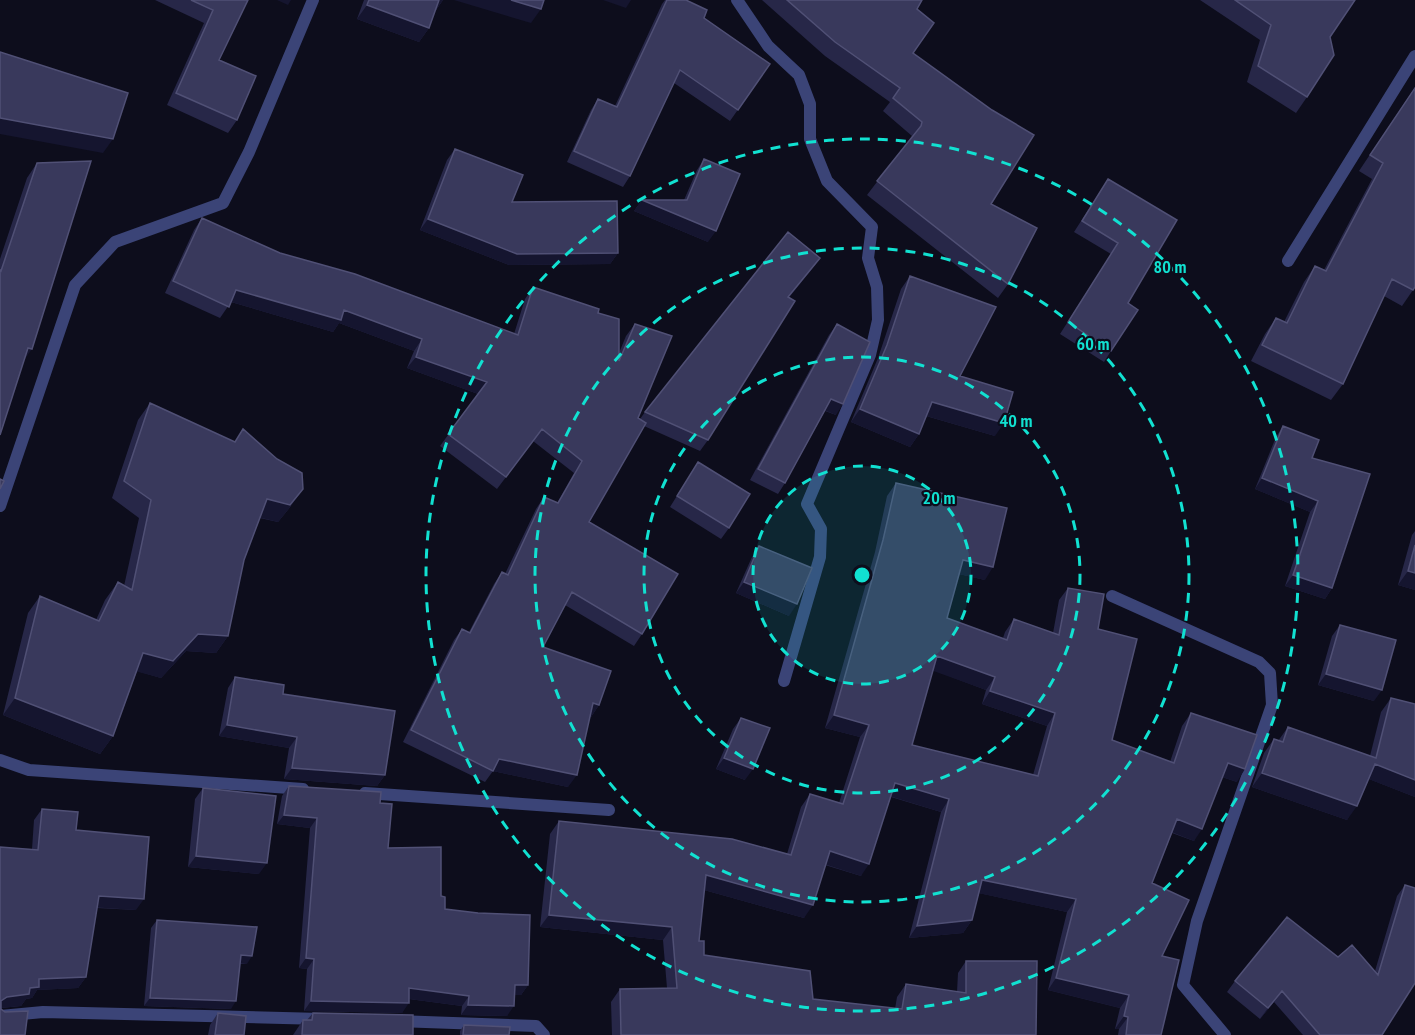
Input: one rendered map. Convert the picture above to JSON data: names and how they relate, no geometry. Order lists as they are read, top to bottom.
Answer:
{
  "rings": [
    "80 m",
    "60 m",
    "40 m",
    "20 m"
  ]
}
